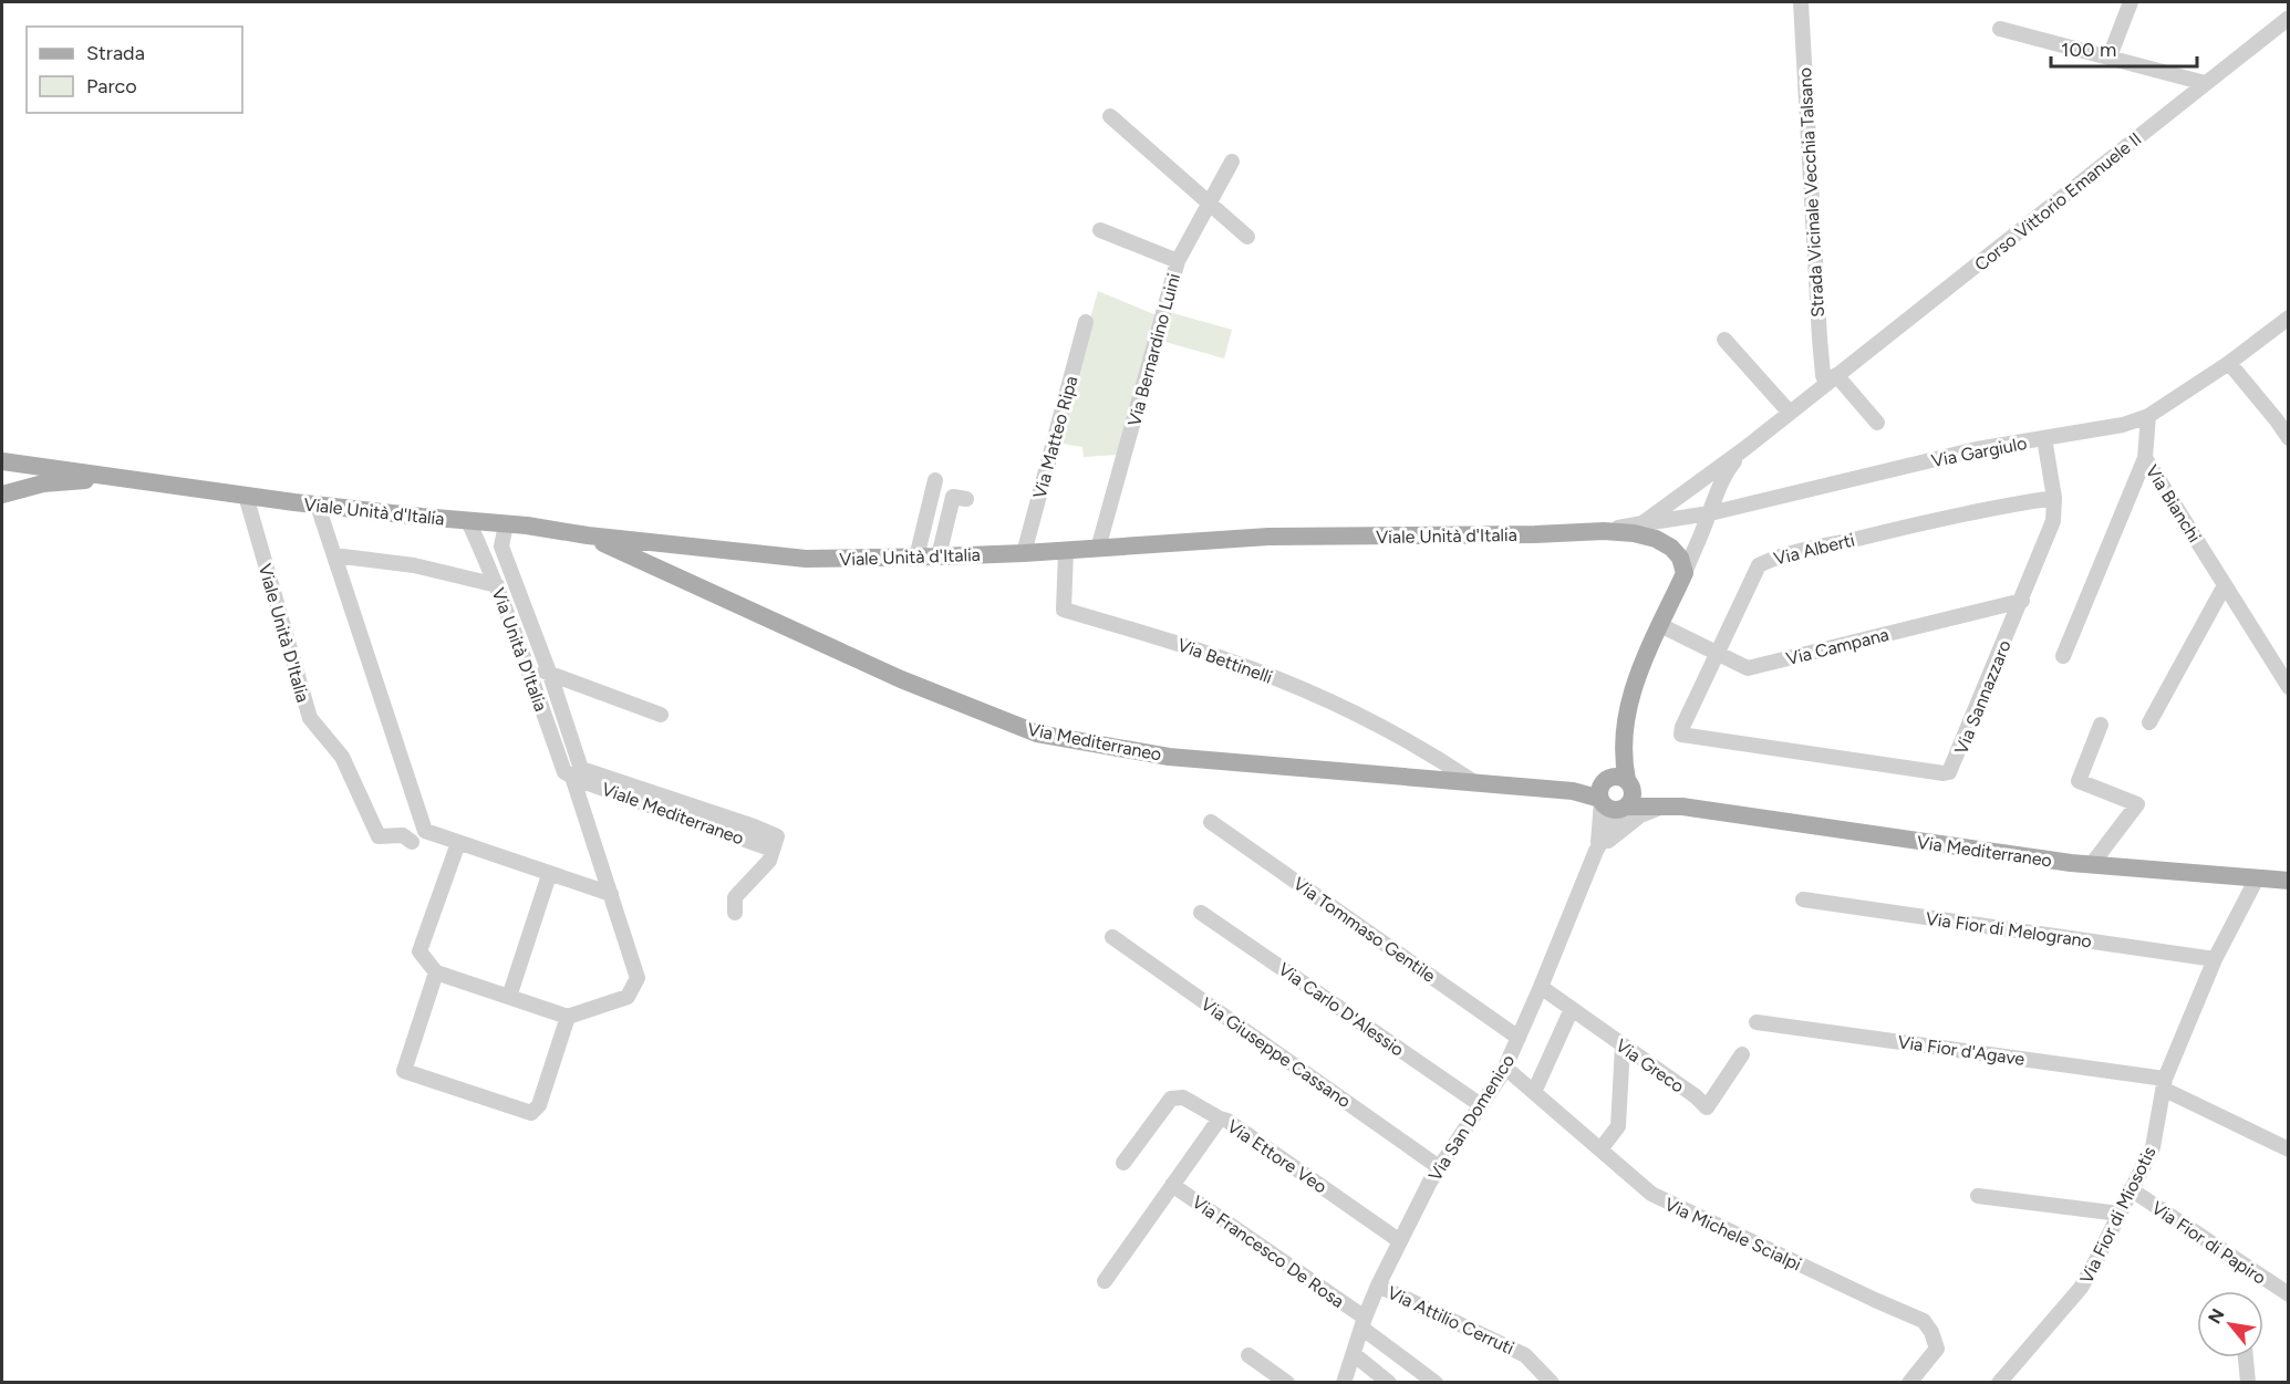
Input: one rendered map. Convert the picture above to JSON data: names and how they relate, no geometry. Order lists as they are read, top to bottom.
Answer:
{
  "streets": {
    "main road": ["Viale Unità d'Italia", "Via Mediterraneo"],
    "street": [
      "Strada Vicinale Vecchia Talsano",
      "Corso Vittorio Emanuele II",
      "Via Bernardino Luini",
      "Via Matteo Ripa",
      "Via Gargiulo",
      "Via Bianchi",
      "Via Alberti",
      "Viale Unità D'Italia",
      "Via Campana",
      "Via Unità D'Italia",
      "Via Bettinelli",
      "Via Sannazzaro",
      "Viale Mediterraneo",
      "Via Tommaso Gentile",
      "Via Fior di Melograno",
      "Via Carlo D'Alessio",
      "Via Fior d'Agave",
      "Via Giuseppe Cassano",
      "Via Greco",
      "Via San Domenico",
      "Via Ettore Veo",
      "Via Fior di Miosotis",
      "Via Michele Scialpi",
      "Via Fior di Papiro",
      "Via Francesco De Rosa",
      "Via Attilio Cerruti"
    ]
  },
  "crossings": [
    ["Strada Vicinale Vecchia Talsano", "Corso Vittorio Emanuele II"],
    ["Via Bernardino Luini", "Viale Unità d'Italia"],
    ["Via Matteo Ripa", "Viale Unità d'Italia"],
    ["Via Gargiulo", "Via Bianchi"],
    ["Via Gargiulo", "Viale Unità d'Italia"],
    ["Via Gargiulo", "Via Sannazzaro"],
    ["Viale Unità d'Italia", "Viale Unità D'Italia"],
    ["Viale Unità d'Italia", "Via Unità D'Italia"],
    ["Viale Unità d'Italia", "Via Bettinelli"],
    ["Viale Unità d'Italia", "Via Mediterraneo"],
    ["Via Alberti", "Via Campana"],
    ["Via Alberti", "Via Sannazzaro"],
    ["Via Campana", "Via Sannazzaro"],
    ["Via Unità D'Italia", "Viale Mediterraneo"],
    ["Via Bettinelli", "Via Mediterraneo"],
    ["Via Mediterraneo", "Via San Domenico"],
    ["Via Mediterraneo", "Via Fior di Miosotis"],
    ["Via Tommaso Gentile", "Via San Domenico"],
    ["Via Fior di Melograno", "Via Fior di Miosotis"],
    ["Via Carlo D'Alessio", "Via San Domenico"],
    ["Via Fior d'Agave", "Via Fior di Miosotis"],
    ["Via Giuseppe Cassano", "Via San Domenico"],
    ["Via Greco", "Via San Domenico"],
    ["Via San Domenico", "Via Ettore Veo"],
    ["Via San Domenico", "Via Michele Scialpi"],
    ["Via San Domenico", "Via Francesco De Rosa"],
    ["Via San Domenico", "Via Attilio Cerruti"],
    ["Via Ettore Veo", "Via Francesco De Rosa"],
    ["Via Fior di Miosotis", "Via Fior di Papiro"]
  ],
  "legend": ["Strada", "Parco"],
  "scale_bar": "100 m",
  "north": "top left"
}
